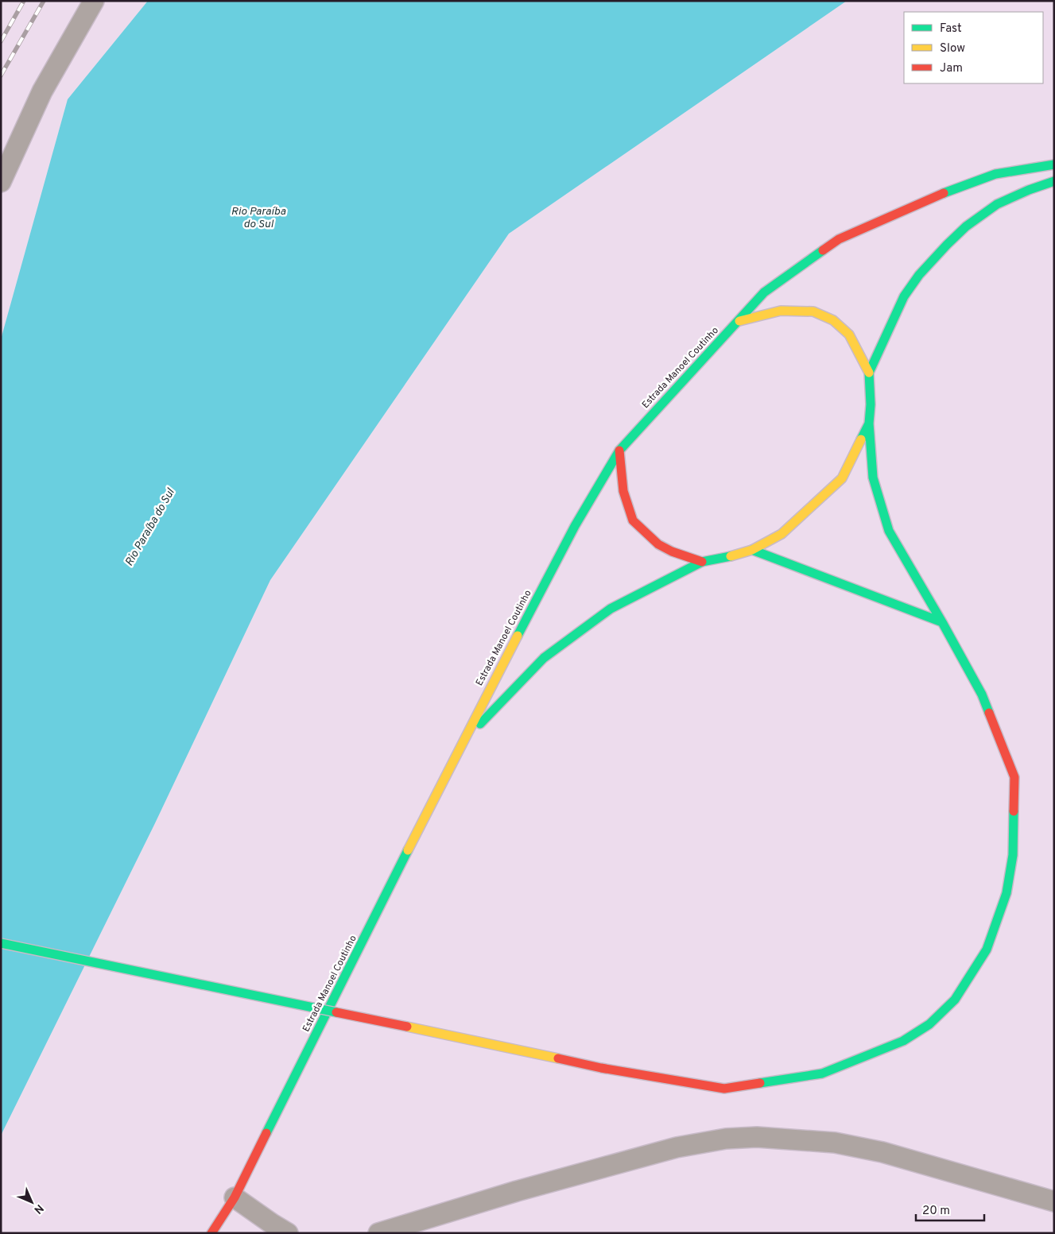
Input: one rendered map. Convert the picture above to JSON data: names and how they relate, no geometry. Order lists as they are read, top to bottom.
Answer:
{
  "streets": {
    "street": ["Estrada Manoel Coutinho"]
  },
  "water": ["Rio Paraíba do Sul"],
  "legend": ["Fast", "Slow", "Jam"],
  "scale_bar": "20 m",
  "north": "bottom right"
}
